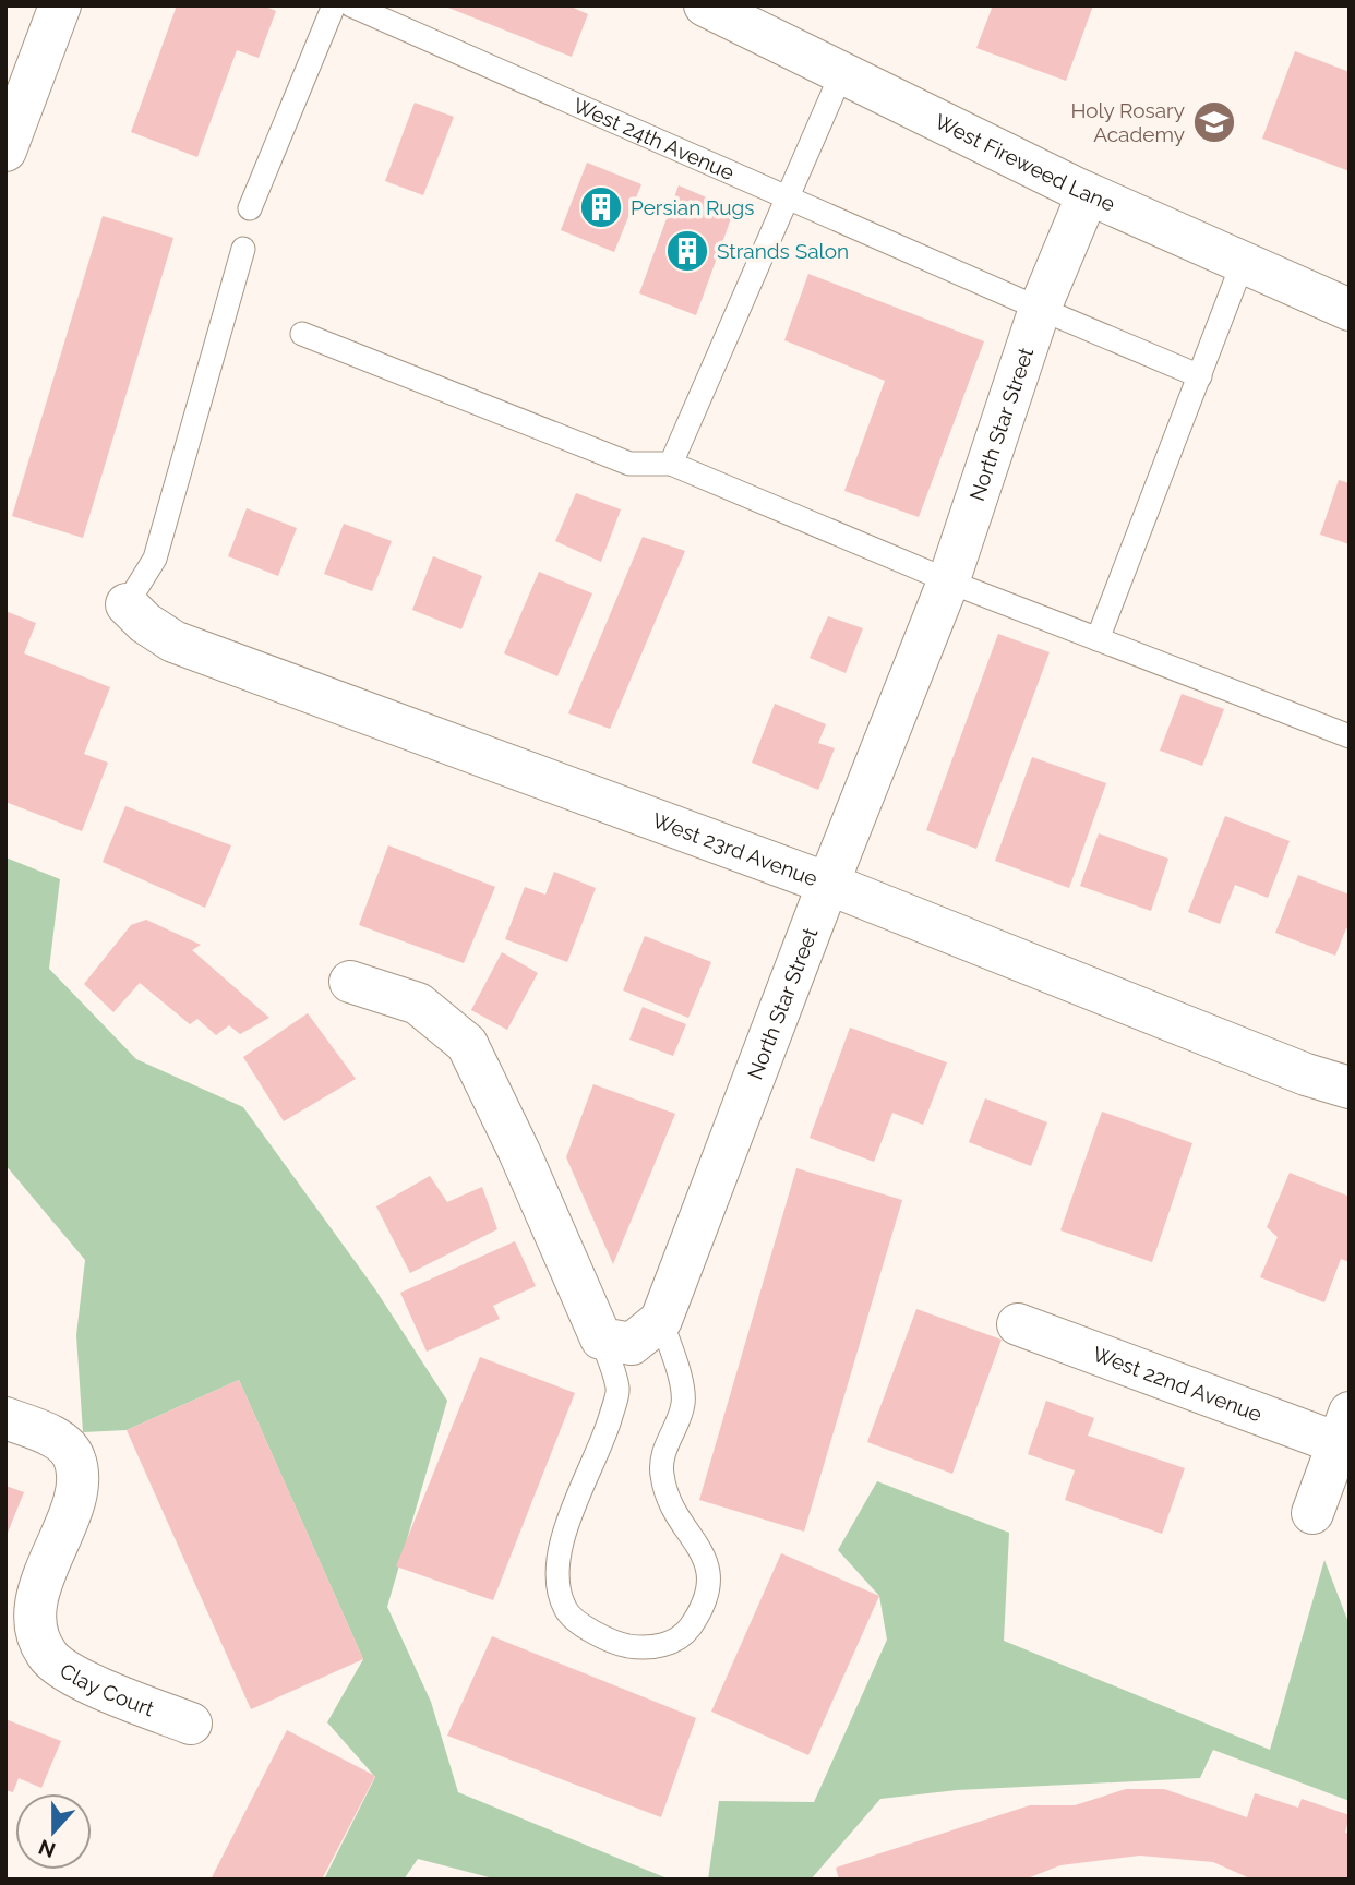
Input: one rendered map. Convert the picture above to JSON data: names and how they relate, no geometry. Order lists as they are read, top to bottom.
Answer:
{
  "streets": {
    "street": [
      "West Fireweed Lane",
      "North Star Street",
      "West 23rd Avenue",
      "West 22nd Avenue",
      "Clay Court"
    ],
    "lane": ["West 24th Avenue"]
  },
  "crossings": [
    ["West 24th Avenue", "North Star Street"],
    ["West Fireweed Lane", "North Star Street"],
    ["North Star Street", "West 23rd Avenue"]
  ],
  "places": {
    "school or university": ["Holy Rosary Academy"],
    "building": ["Persian Rugs", "Strands Salon"]
  },
  "north": "bottom"
}
